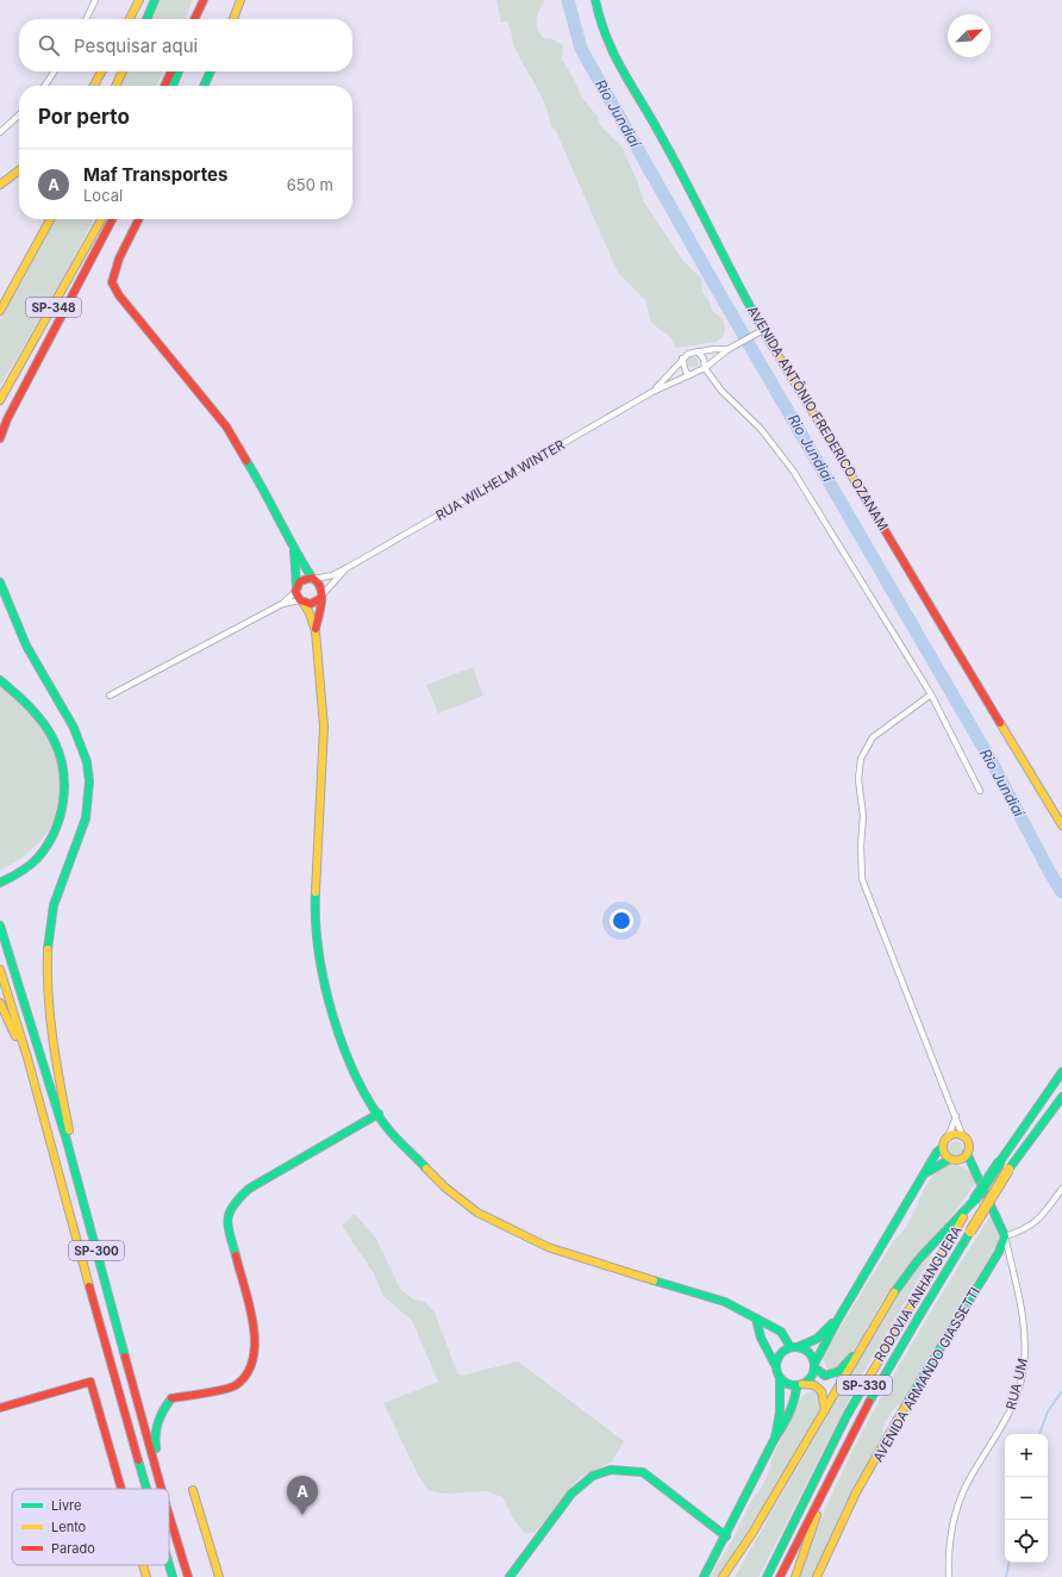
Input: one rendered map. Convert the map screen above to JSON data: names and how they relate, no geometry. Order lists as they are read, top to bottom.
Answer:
{
  "streets": {
    "main road": [
      "SP-348",
      "AVENIDA ANTÔNIO FREDERICO OZANAM",
      "SP-300",
      "RODOVIA ANHANGUERA",
      "AVENIDA ARMANDO GIASSETTI",
      "SP-330"
    ],
    "street": ["RUA WILHELM WINTER", "RUA UM"]
  },
  "crossings": [
    ["AVENIDA ARMANDO GIASSETTI", "RUA UM"]
  ],
  "water": ["Rio Jundiaí"],
  "legend": ["Livre", "Lento", "Parado"],
  "north": "top right",
  "page": {
    "search": "Pesquisar aqui",
    "heading": "Por perto",
    "list": [
      {
        "mark": "A",
        "name": "Maf Transportes",
        "note": "Local",
        "value": "650 m"
      }
    ],
    "map_buttons": ["+", "−"],
    "pins": "A"
  }
}
